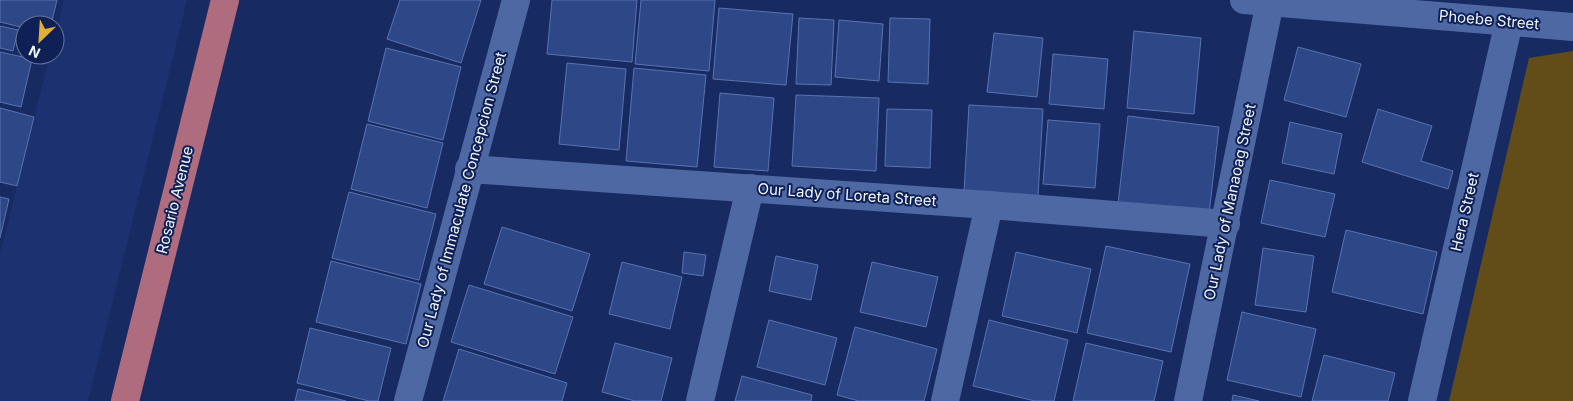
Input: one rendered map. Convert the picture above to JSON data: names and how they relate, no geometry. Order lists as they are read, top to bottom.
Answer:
{
  "streets": {
    "main road": ["Rosario Avenue"],
    "street": [
      "Phoebe Street",
      "Our Lady of Loreta Street",
      "Our Lady of Immaculate Concepcion Street",
      "Our Lady of Manaoag Street",
      "Hera Street"
    ]
  },
  "crossings": [
    ["Phoebe Street", "Our Lady of Manaoag Street"],
    ["Phoebe Street", "Hera Street"],
    ["Our Lady of Loreta Street", "Our Lady of Immaculate Concepcion Street"],
    ["Our Lady of Loreta Street", "Our Lady of Manaoag Street"]
  ],
  "north": "bottom left"
}
